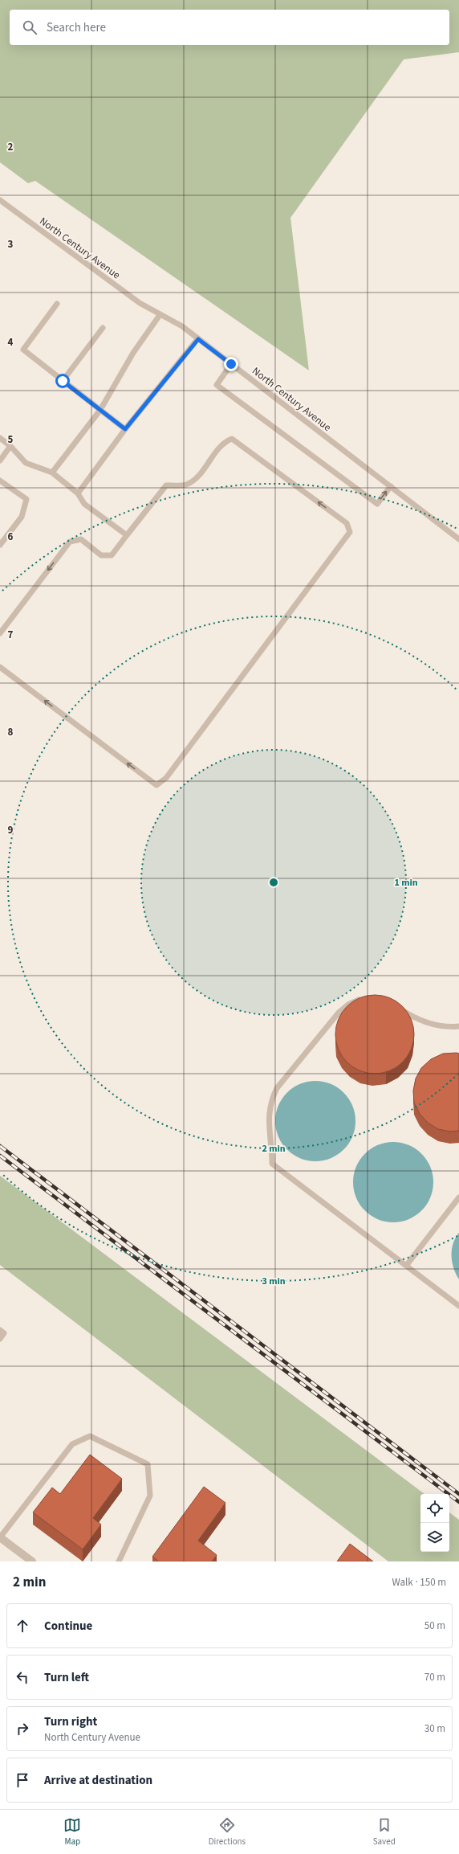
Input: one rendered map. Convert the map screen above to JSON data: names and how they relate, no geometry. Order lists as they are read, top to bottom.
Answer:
{
  "streets": {
    "lane": ["North Century Avenue"]
  },
  "page": {
    "search": "Search here",
    "heading": ["2 min", "Walk · 150 m"],
    "list": [
      ["Continue", "50 m"],
      ["Turn left", "70 m"],
      ["Turn right", "North Century Avenue", "30 m"],
      "Arrive at destination"
    ],
    "nav": ["Map", "Directions", "Saved"]
  },
  "grid": {
    "rows": [
      "2",
      "3",
      "4",
      "5",
      "6",
      "7",
      "8",
      "9"
    ]
  },
  "rings": ["1 min", "2 min", "3 min"]
}
